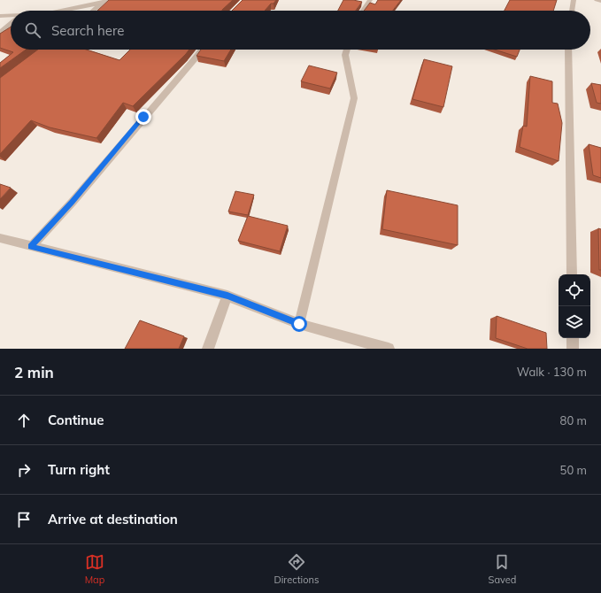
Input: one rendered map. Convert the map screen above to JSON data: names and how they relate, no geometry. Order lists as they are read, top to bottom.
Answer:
{
  "page": {
    "search": "Search here",
    "heading": ["2 min", "Walk · 130 m"],
    "list": [
      ["Continue", "80 m"],
      ["Turn right", "50 m"],
      "Arrive at destination"
    ],
    "nav": ["Map", "Directions", "Saved"]
  }
}
